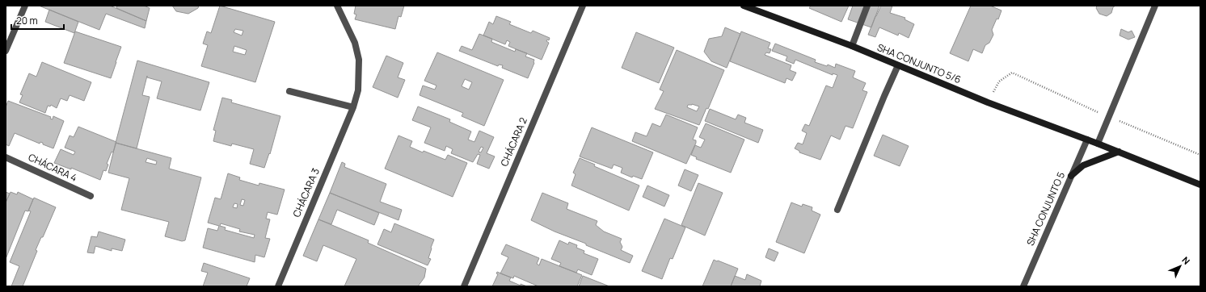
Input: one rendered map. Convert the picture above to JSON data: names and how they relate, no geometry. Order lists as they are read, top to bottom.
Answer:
{
  "streets": {
    "street": [
      "SHA CONJUNTO 5/6",
      "CHÁCARA 2",
      "CHÁCARA 4",
      "CHÁCARA 3",
      "SHA CONJUNTO 5"
    ]
  },
  "crossings": [
    ["SHA CONJUNTO 5/6", "SHA CONJUNTO 5"]
  ],
  "scale_bar": "20 m",
  "north": "top right"
}
